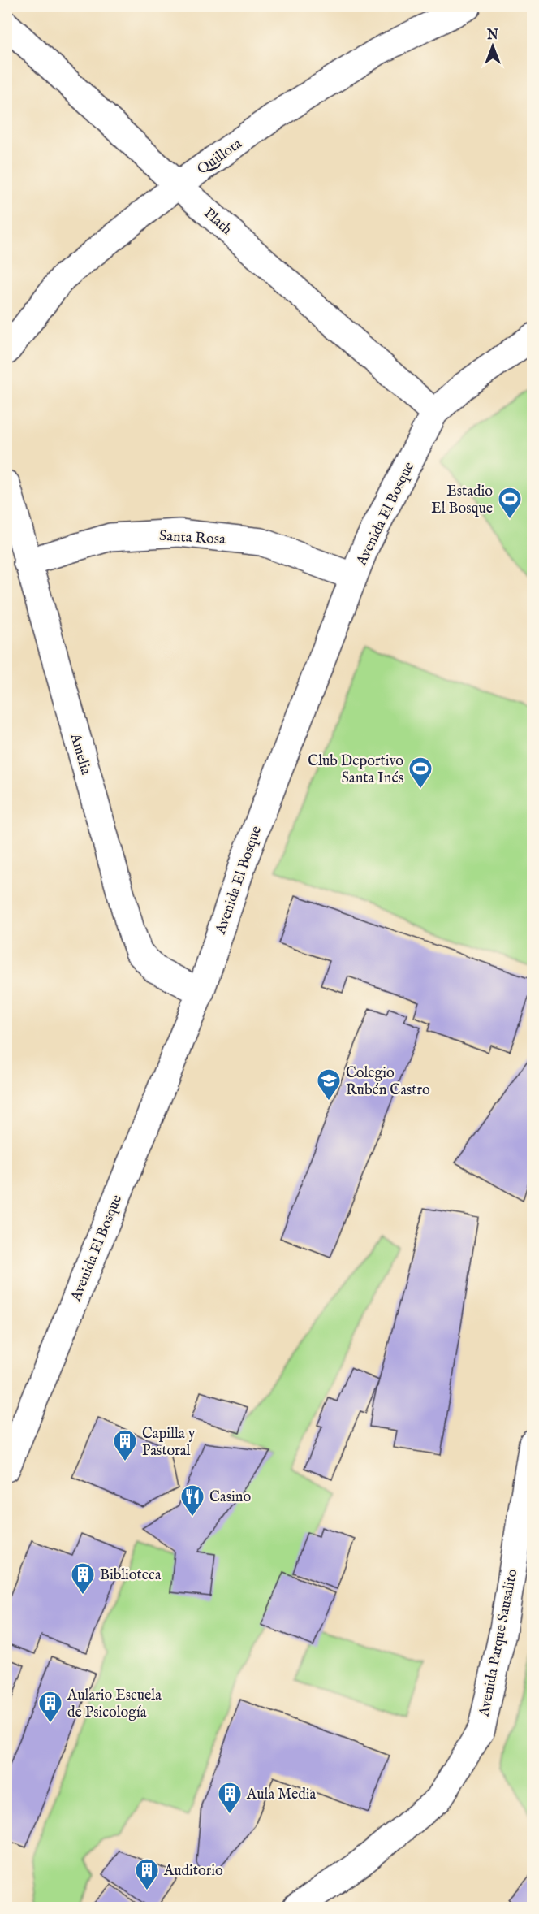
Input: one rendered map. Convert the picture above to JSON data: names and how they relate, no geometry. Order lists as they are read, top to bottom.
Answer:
{
  "streets": {
    "street": [
      "Quillota",
      "Plath",
      "Avenida El Bosque",
      "Santa Rosa",
      "Amelia",
      "Avenida Parque Sausalito"
    ]
  },
  "crossings": [
    ["Quillota", "Plath"],
    ["Plath", "Avenida El Bosque"],
    ["Avenida El Bosque", "Santa Rosa"],
    ["Avenida El Bosque", "Amelia"],
    ["Santa Rosa", "Amelia"]
  ],
  "places": {
    "sports": ["Estadio El Bosque", "Club Deportivo Santa Inés"],
    "school or university": ["Colegio Rubén Castro"],
    "building": [
      "Capilla y Pastoral",
      "Biblioteca",
      "Aulario Escuela de Psicología",
      "Aula Media",
      "Auditorio"
    ],
    "restaurant": ["Casino"]
  },
  "north": "top"
}
